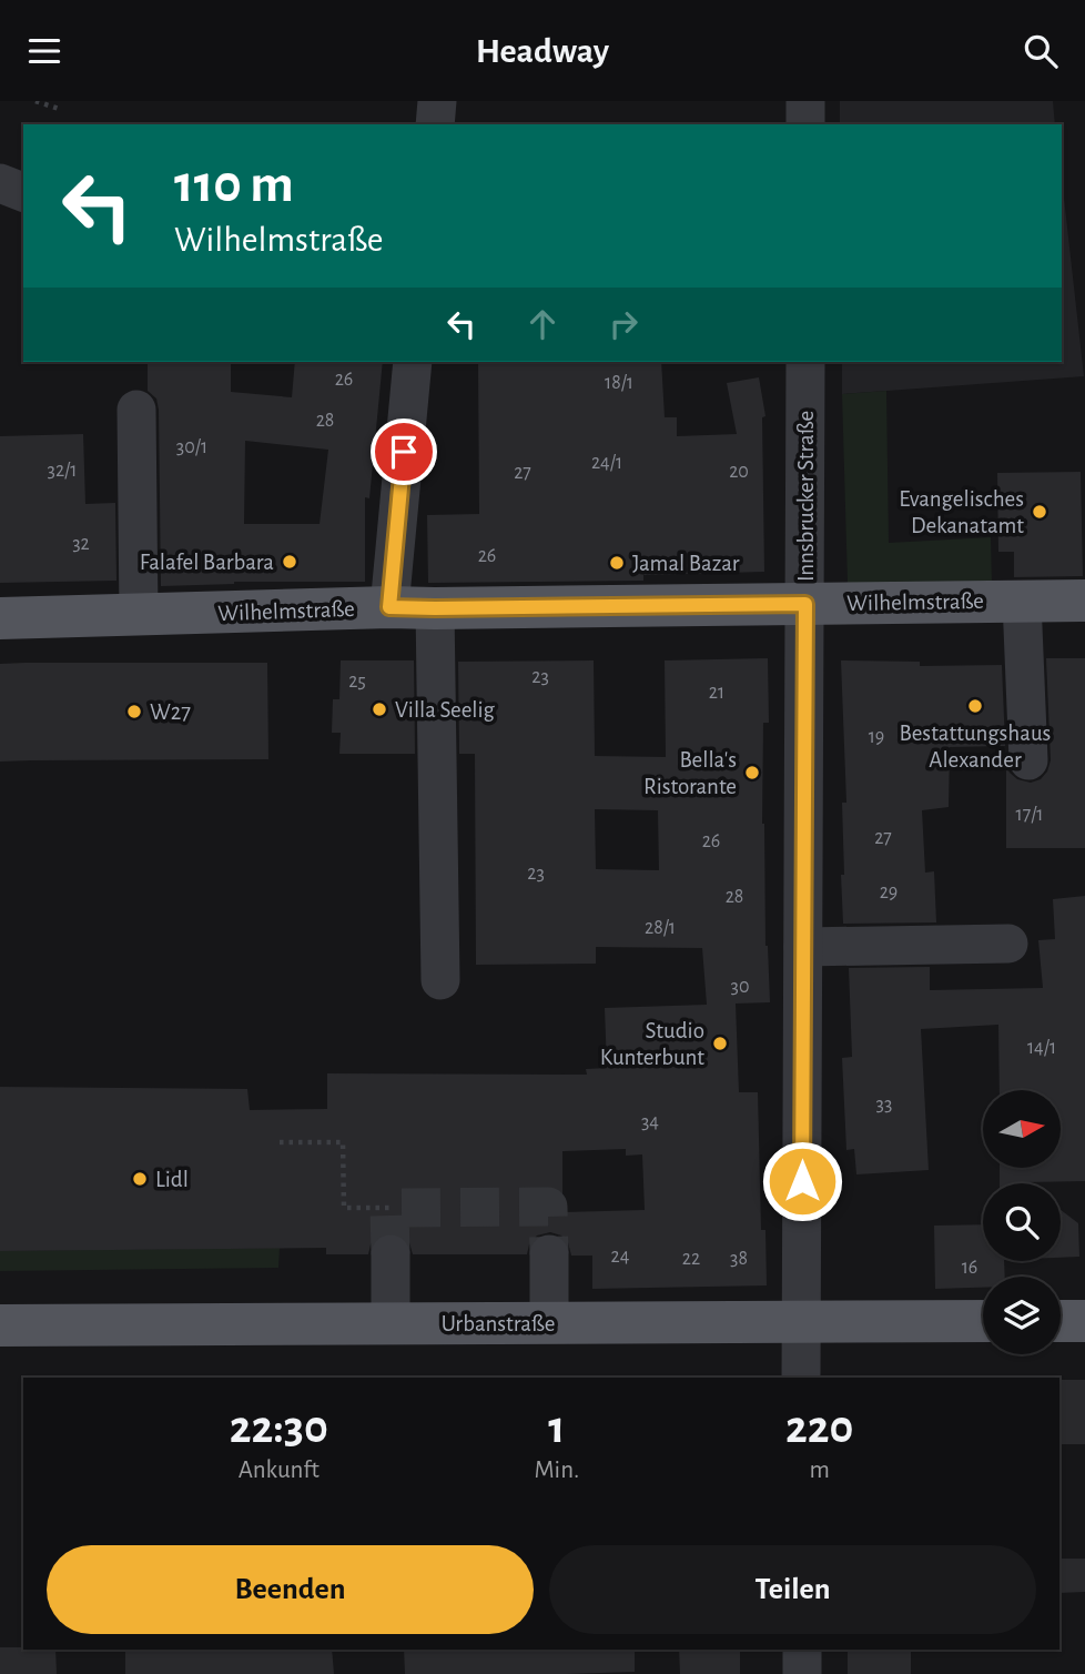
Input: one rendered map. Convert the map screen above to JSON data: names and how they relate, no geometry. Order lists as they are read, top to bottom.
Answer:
{
  "streets": {
    "main road": ["Wilhelmstraße", "Urbanstraße"],
    "street": ["Innsbrucker Straße"]
  },
  "crossings": [
    ["Innsbrucker Straße", "Wilhelmstraße"],
    ["Innsbrucker Straße", "Urbanstraße"]
  ],
  "places": [
    "Evangelisches Dekanatamt",
    "Falafel Barbara",
    "Jamal Bazar",
    "Bestattungshaus Alexander",
    "Villa Seelig",
    "W27",
    "Bella's Ristorante",
    "Studio Kunterbunt",
    "Lidl"
  ],
  "house_numbers": [
    "26",
    "18/1",
    "28",
    "30/1",
    "24/1",
    "32/1",
    "20",
    "27",
    "32",
    "26",
    "23",
    "25",
    "21",
    "19",
    "17/1",
    "27",
    "26",
    "23",
    "29",
    "28",
    "28/1",
    "30",
    "14/1",
    "33",
    "34",
    "24",
    "22",
    "38",
    "16"
  ],
  "north": "right",
  "page": {
    "header": "Headway",
    "turn": ["110 m", "Wilhelmstraße"],
    "eta": [
      "22:30",
      "Ankunft",
      "1",
      "Min.",
      "220",
      "m"
    ],
    "buttons": ["Beenden", "Teilen"]
  }
}
